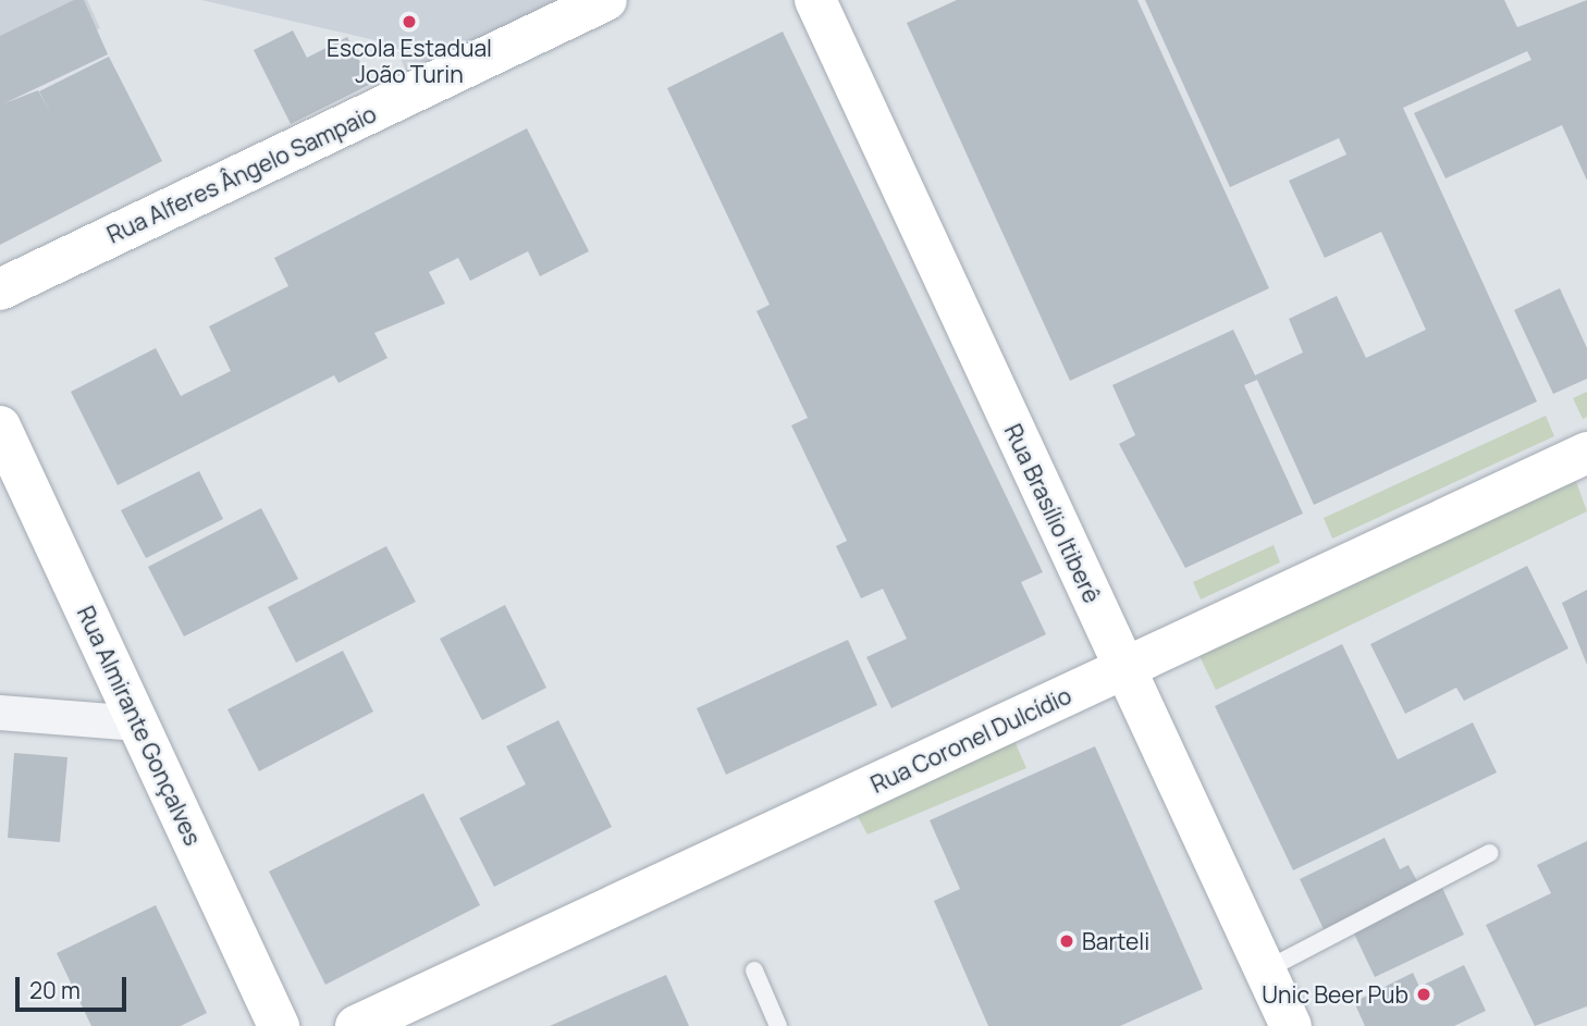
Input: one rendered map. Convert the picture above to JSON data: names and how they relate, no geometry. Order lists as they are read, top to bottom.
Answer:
{
  "streets": {
    "street": [
      "Rua Alferes Ângelo Sampaio",
      "Rua Brasílio Itiberê",
      "Rua Almirante Gonçalves",
      "Rua Coronel Dulcídio"
    ]
  },
  "crossings": [
    ["Rua Brasílio Itiberê", "Rua Coronel Dulcídio"]
  ],
  "places": ["Escola Estadual João Turin", "Barteli", "Unic Beer Pub"],
  "scale_bar": "20 m"
}
